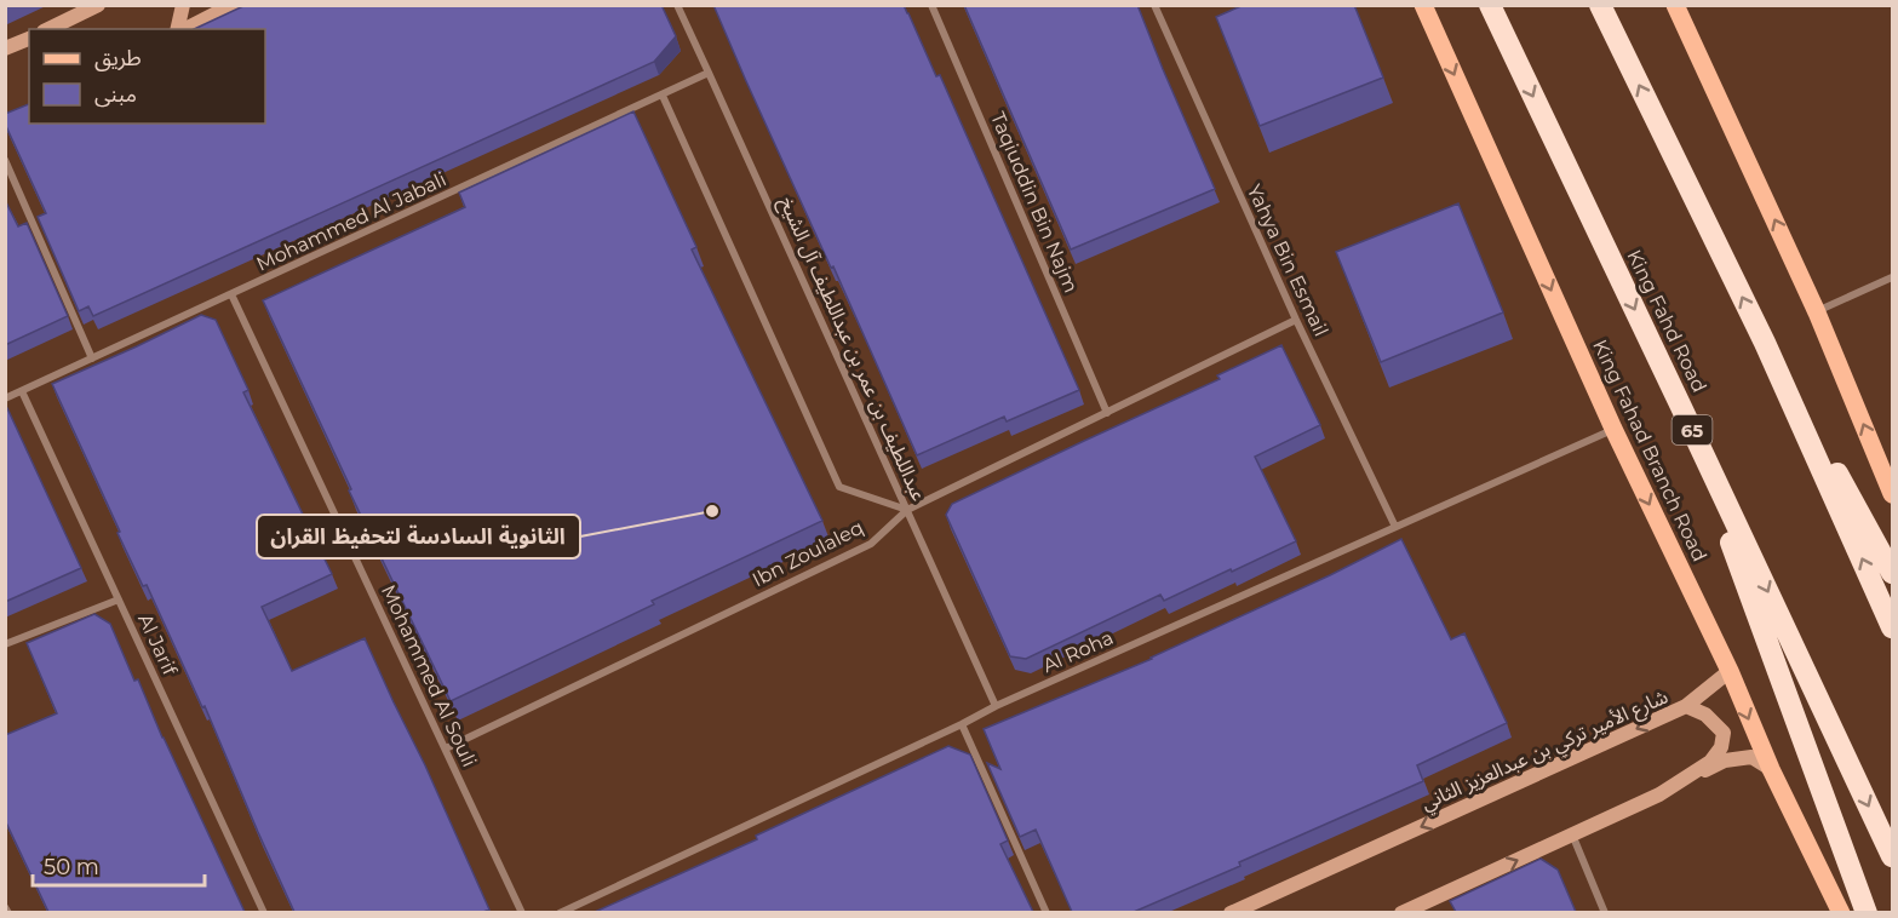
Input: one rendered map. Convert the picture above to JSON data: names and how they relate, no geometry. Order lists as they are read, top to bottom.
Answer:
{
  "streets": {
    "highway": ["King Fahd Road", "65"],
    "main road": ["King Fahad Branch Road"],
    "street": [
      "Taqiuddin Bin Najm",
      "Mohammed Al Jabali",
      "Yahya Bin Esmail",
      "عبداللطيف بن عمر بن عبداللطيف آل الشيخ",
      "Ibn Zoulaleq",
      "Al Jarif",
      "Al Roha",
      "Mohammed Al Souli",
      "شارع الأمير تركي بن عبدالعزيز الثاني"
    ]
  },
  "crossings": [
    ["Taqiuddin Bin Najm", "Ibn Zoulaleq"],
    ["Mohammed Al Jabali", "عبداللطيف بن عمر بن عبداللطيف آل الشيخ"],
    ["Mohammed Al Jabali", "Al Jarif"],
    ["Mohammed Al Jabali", "Mohammed Al Souli"],
    ["Yahya Bin Esmail", "Ibn Zoulaleq"],
    ["Yahya Bin Esmail", "Al Roha"],
    ["عبداللطيف بن عمر بن عبداللطيف آل الشيخ", "Ibn Zoulaleq"],
    ["عبداللطيف بن عمر بن عبداللطيف آل الشيخ", "Al Roha"],
    ["King Fahad Branch Road", "Al Roha"],
    ["Ibn Zoulaleq", "Mohammed Al Souli"]
  ],
  "one_way": ["King Fahad Branch Road"],
  "places": ["الثانوية السادسة لتحفيظ القران"],
  "legend": ["طريق", "مبنى"],
  "scale_bar": "50 m"
}
